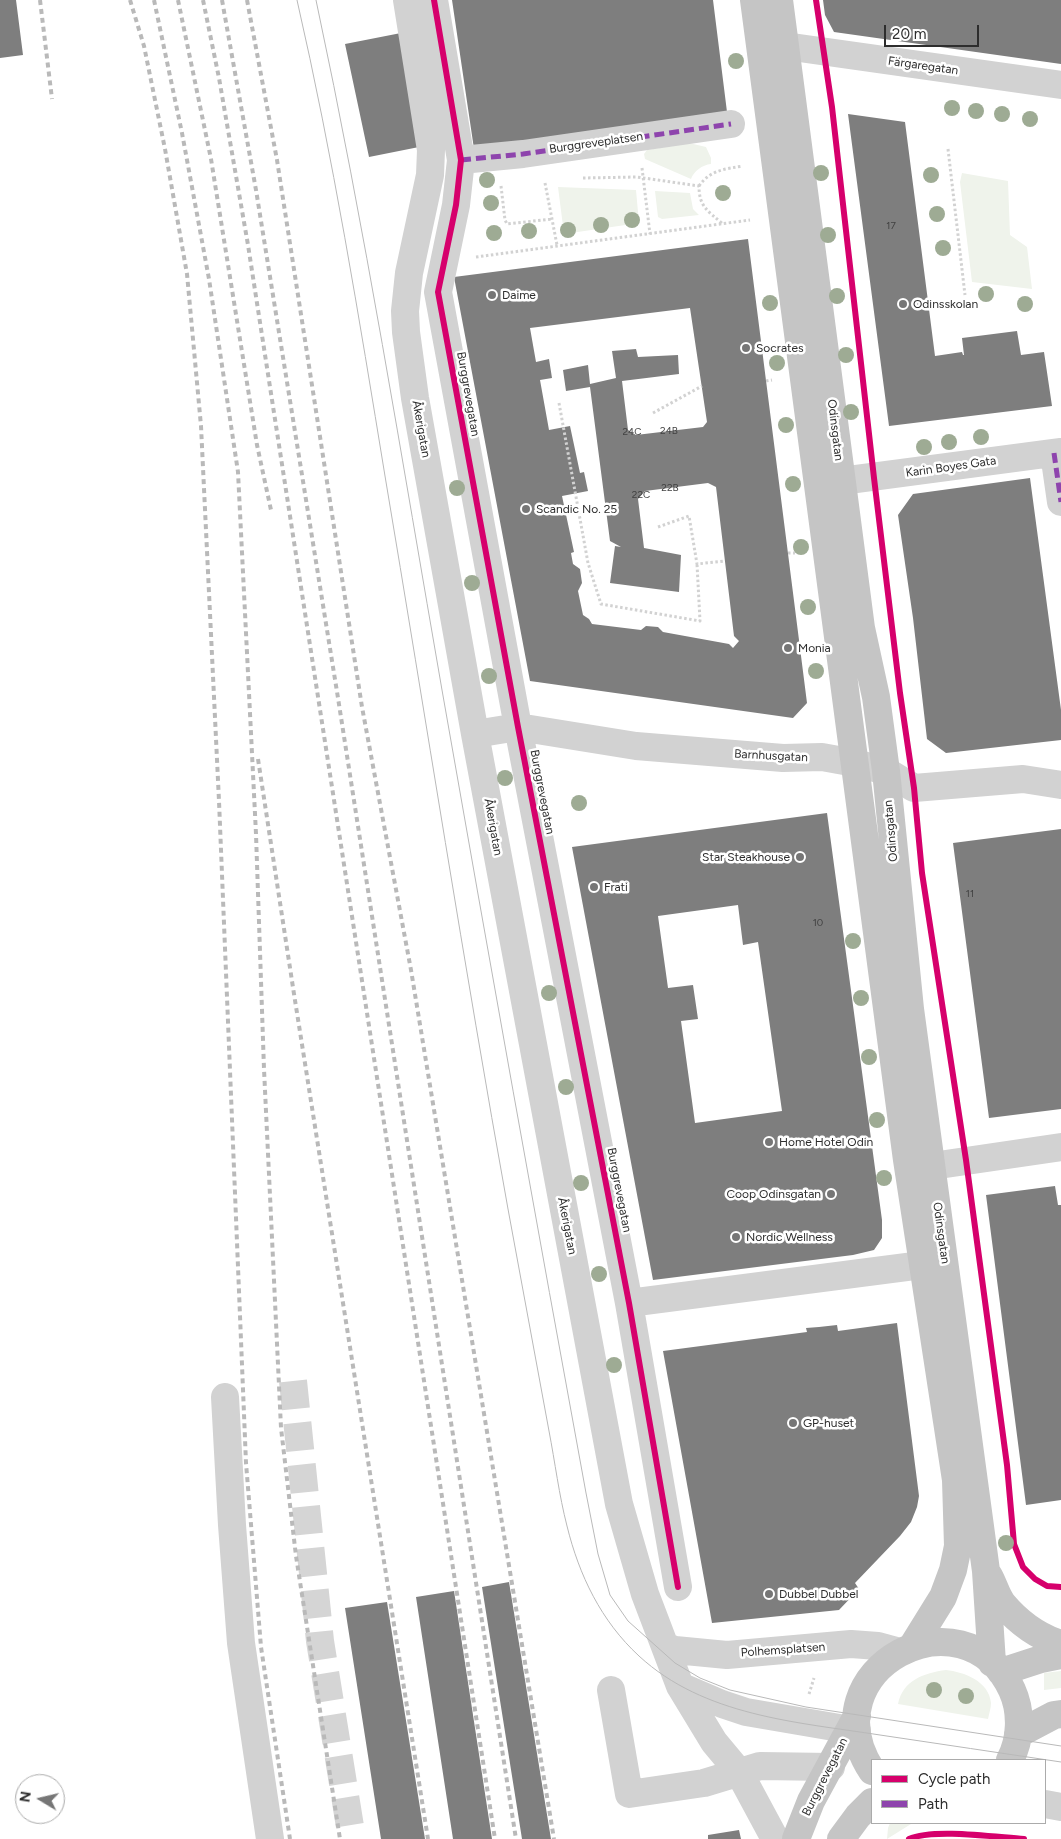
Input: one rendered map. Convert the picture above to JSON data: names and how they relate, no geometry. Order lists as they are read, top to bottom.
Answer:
{
  "streets": {
    "main road": ["Burggrevegatan", "Odinsgatan", "Polhemsplatsen"],
    "street": [
      "Färgaregatan",
      "Burggreveplatsen",
      "Åkerigatan",
      "Karin Boyes Gata",
      "Barnhusgatan"
    ]
  },
  "crossings": [
    ["Färgaregatan", "Odinsgatan"],
    ["Burggreveplatsen", "Burggrevegatan"],
    ["Burggrevegatan", "Barnhusgatan"],
    ["Burggrevegatan", "Polhemsplatsen"],
    ["Åkerigatan", "Barnhusgatan"],
    ["Åkerigatan", "Polhemsplatsen"],
    ["Odinsgatan", "Karin Boyes Gata"],
    ["Odinsgatan", "Barnhusgatan"],
    ["Odinsgatan", "Polhemsplatsen"]
  ],
  "places": [
    "Daime",
    "Odinsskolan",
    "Socrates",
    "Scandic No. 25",
    "Monia",
    "Star Steakhouse",
    "Frati",
    "Home Hotel Odin",
    "Coop Odinsgatan",
    "Nordic Wellness",
    "GP-huset",
    "Dubbel Dubbel"
  ],
  "house_numbers": [
    "17",
    "24B",
    "24C",
    "22B",
    "22C",
    "11",
    "10"
  ],
  "legend": ["Cycle path", "Path"],
  "scale_bar": "20 m",
  "north": "left"
}
